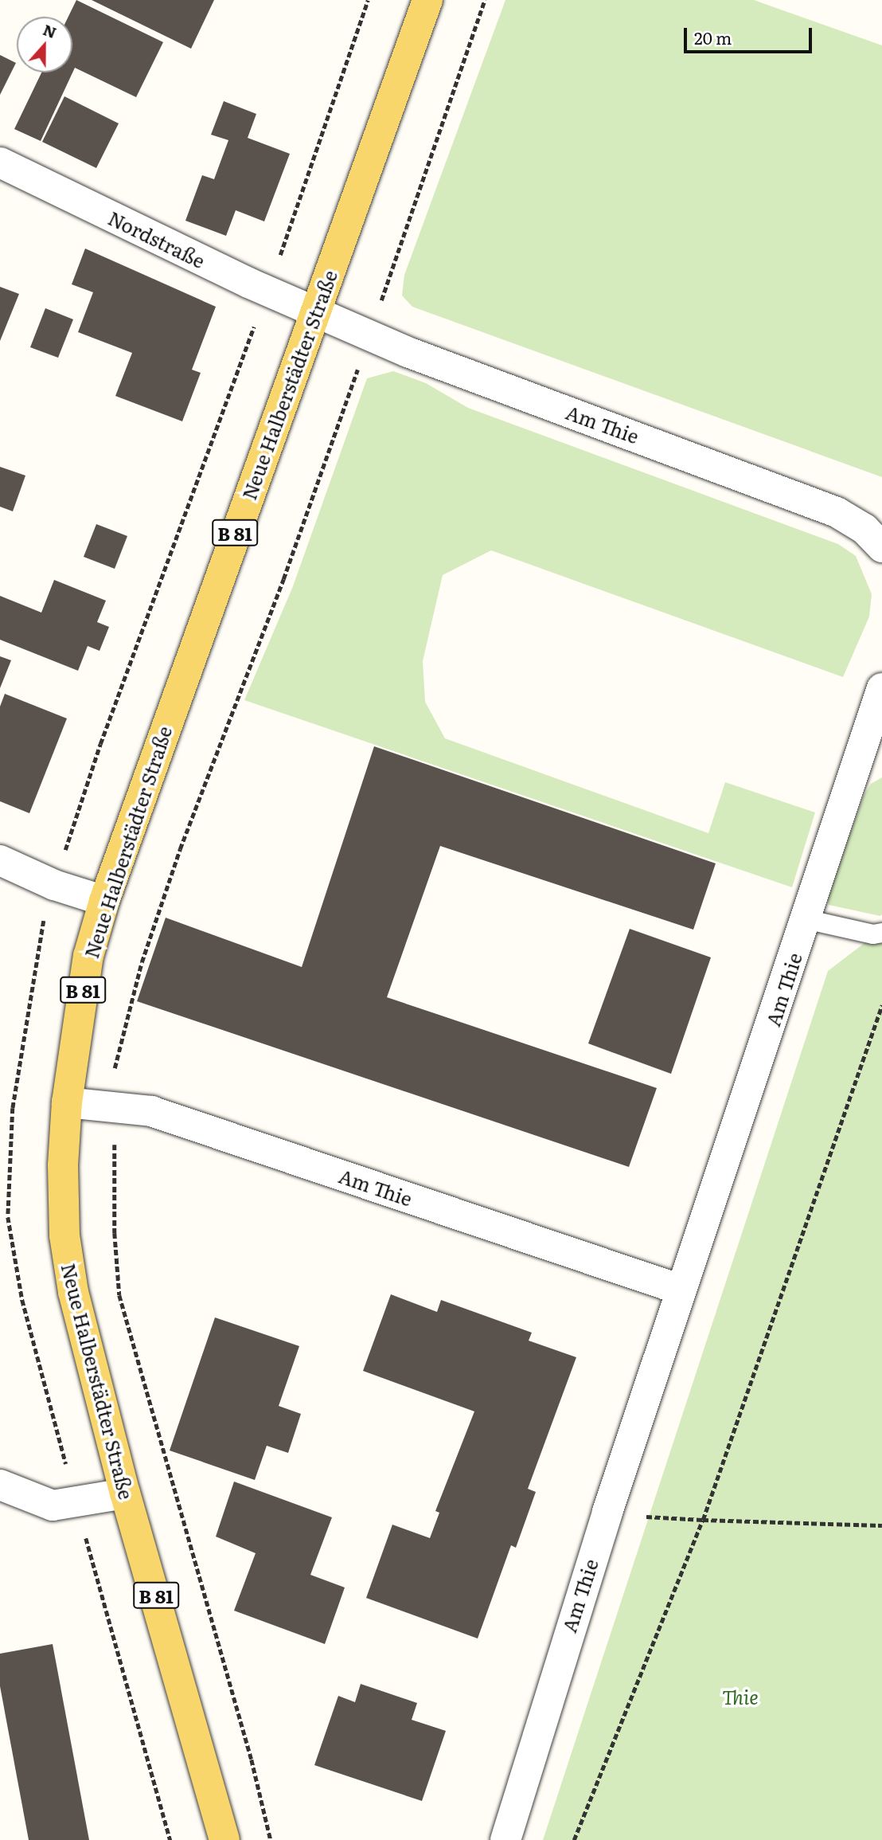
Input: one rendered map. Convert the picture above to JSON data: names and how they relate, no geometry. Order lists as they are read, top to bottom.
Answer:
{
  "streets": {
    "main road": ["Neue Halberstädter Straße", "B 81"],
    "street": ["Nordstraße", "Am Thie"]
  },
  "crossings": [
    ["Nordstraße", "Neue Halberstädter Straße"],
    ["Nordstraße", "Am Thie"],
    ["Neue Halberstädter Straße", "Am Thie"]
  ],
  "parks": ["Thie"],
  "scale_bar": "20 m",
  "north": "top"
}
